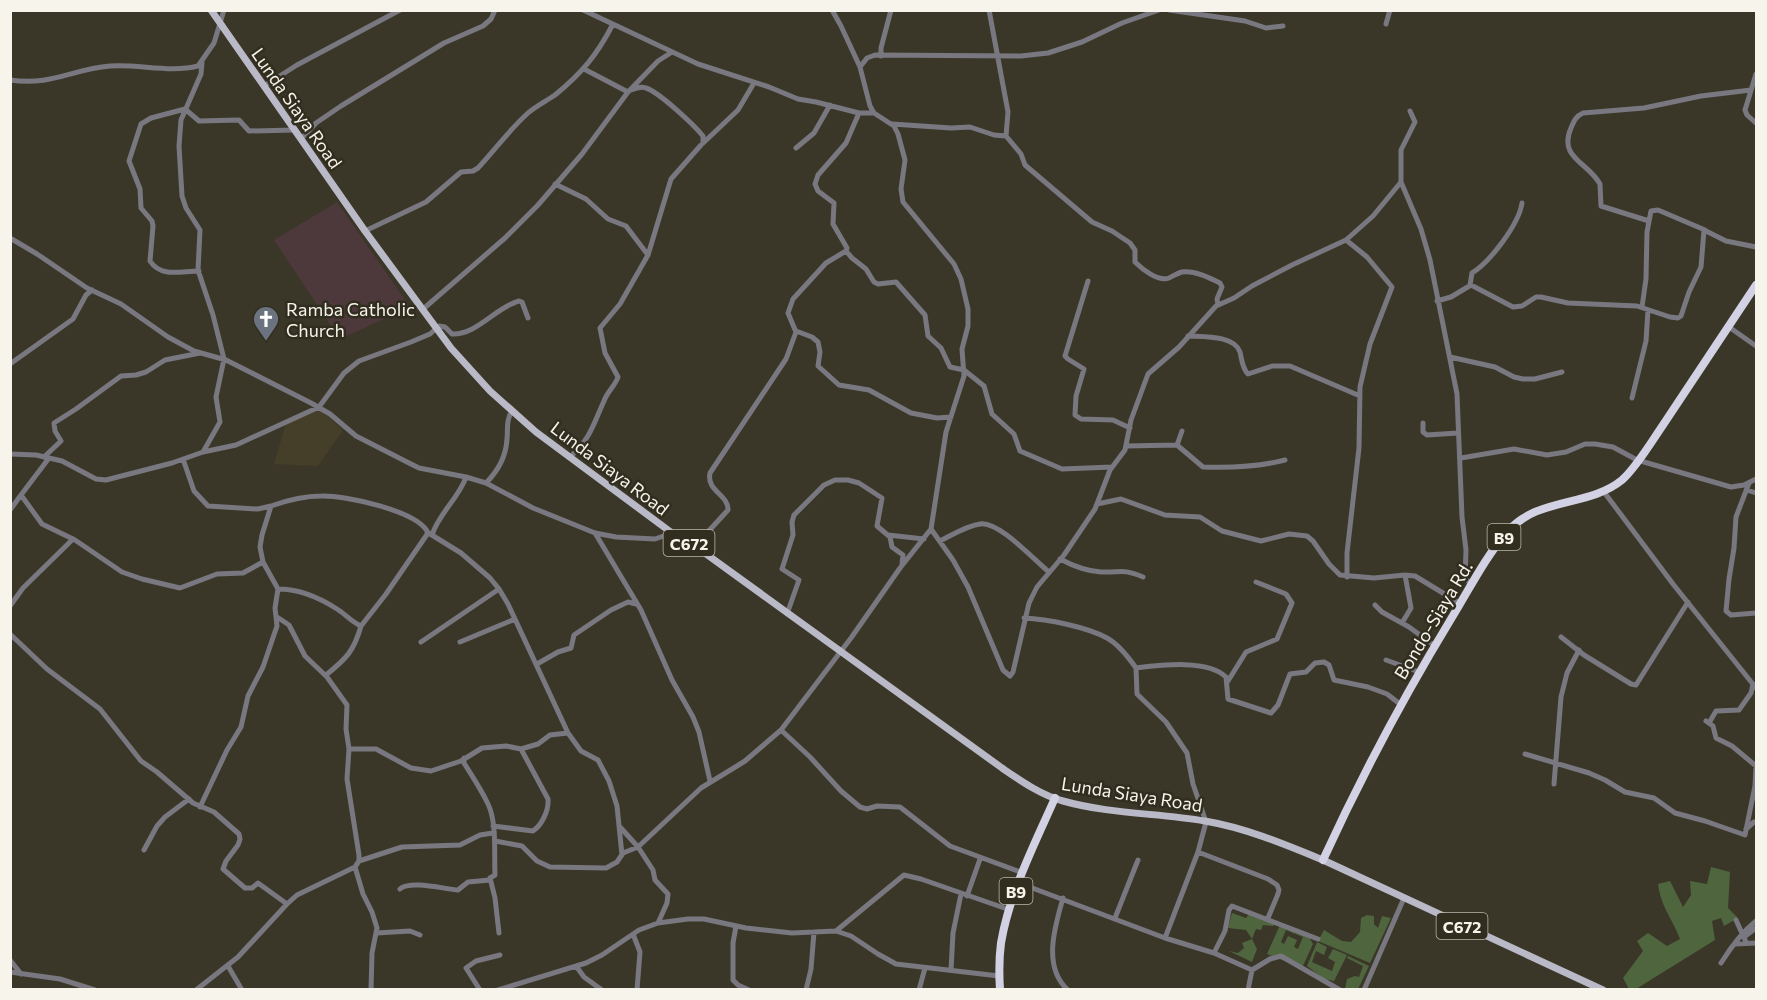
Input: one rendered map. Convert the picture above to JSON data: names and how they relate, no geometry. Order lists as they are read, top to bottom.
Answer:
{
  "streets": {
    "highway": ["B9", "Bondo-Siaya Rd."],
    "main road": ["Lunda Siaya Road", "C672"]
  },
  "crossings": [
    ["Lunda Siaya Road", "B9"],
    ["Lunda Siaya Road", "C672"],
    ["Lunda Siaya Road", "Bondo-Siaya Rd."],
    ["C672", "Bondo-Siaya Rd."]
  ],
  "places": {
    "church": ["Ramba Catholic Church"]
  }
}
